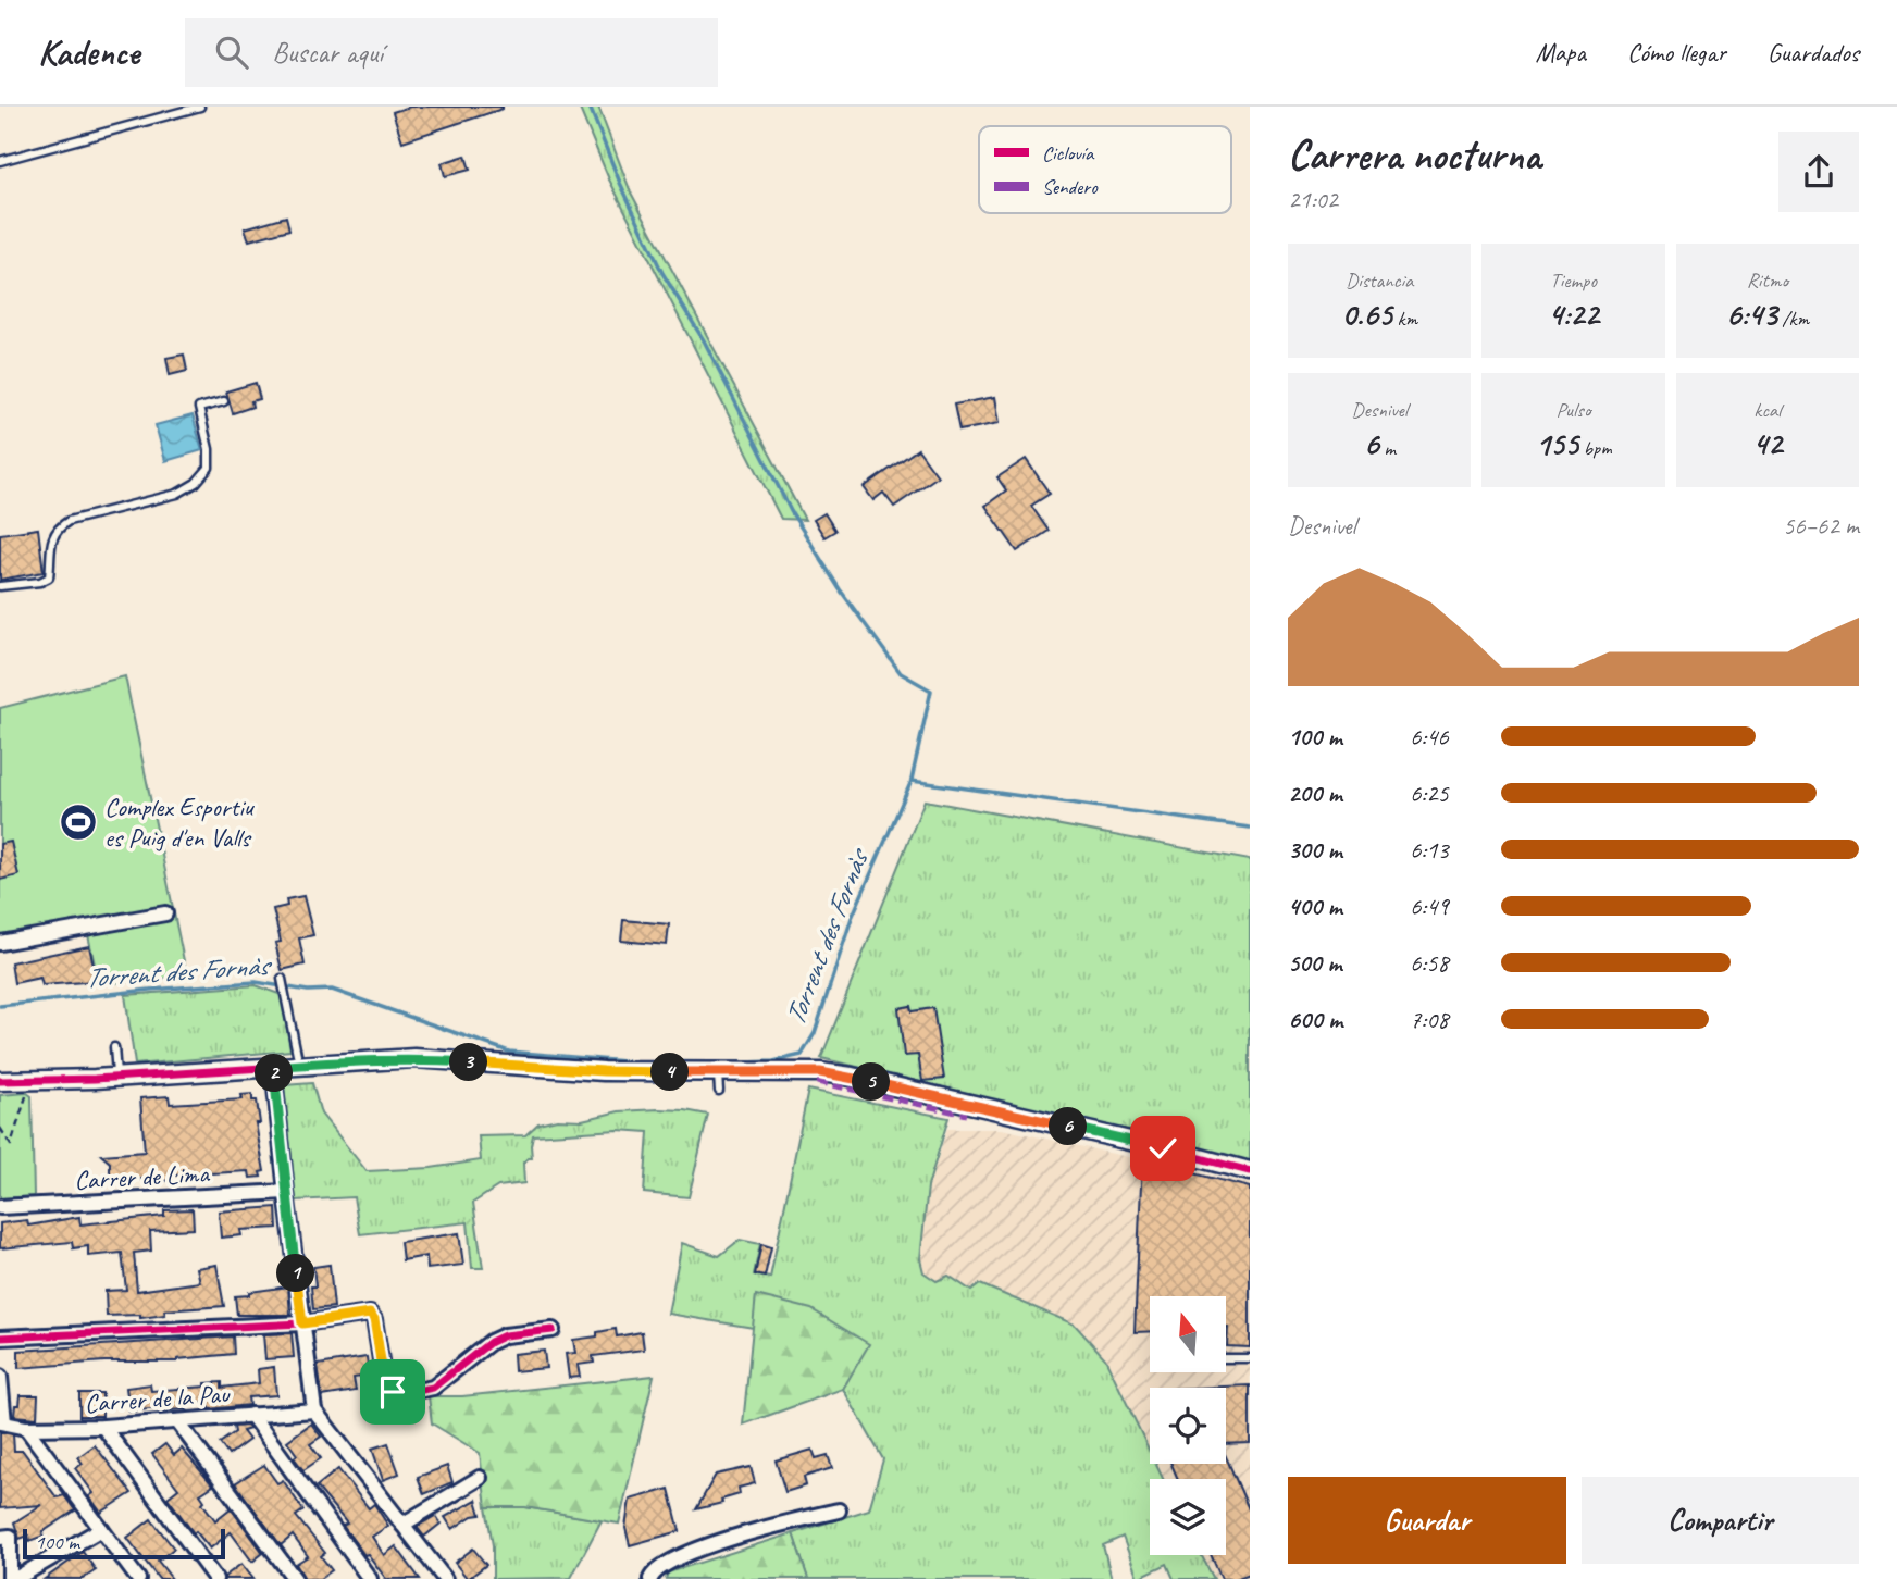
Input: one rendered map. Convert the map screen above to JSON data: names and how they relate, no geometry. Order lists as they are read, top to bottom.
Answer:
{
  "streets": {
    "street": ["Carrer de Lima", "Carrer de la Pau"]
  },
  "water": ["Torrent des Fornàs"],
  "places": {
    "sports": ["Complex Esportiu es Puig d'en Valls"]
  },
  "legend": ["Ciclovía", "Sendero"],
  "scale_bar": "100 m",
  "north": "top",
  "page": {
    "header": "Kadence",
    "search": "Buscar aquí",
    "nav": ["Mapa", "Cómo llegar", "Guardados"],
    "heading": ["Carrera nocturna", "21:02"],
    "stats": [
      ["Distancia", "0.65 km"],
      ["Tiempo", "4:22"],
      ["Ritmo", "6:43 /km"],
      ["Desnivel", "6 m"],
      ["Pulso", "155 bpm"],
      ["kcal", "42"]
    ],
    "chart": ["Desnivel", "56–62 m"],
    "list": [
      {
        "name": "100 m",
        "note": "6:46"
      },
      {
        "name": "200 m",
        "note": "6:25"
      },
      {
        "name": "300 m",
        "note": "6:13"
      },
      {
        "name": "400 m",
        "note": "6:49"
      },
      {
        "name": "500 m",
        "note": "6:58"
      },
      {
        "name": "600 m",
        "note": "7:08"
      }
    ],
    "pins": [
      "3",
      "4",
      "2",
      "5",
      "6",
      "1"
    ],
    "buttons": ["Guardar", "Compartir"],
    "scale": "100 m"
  }
}
